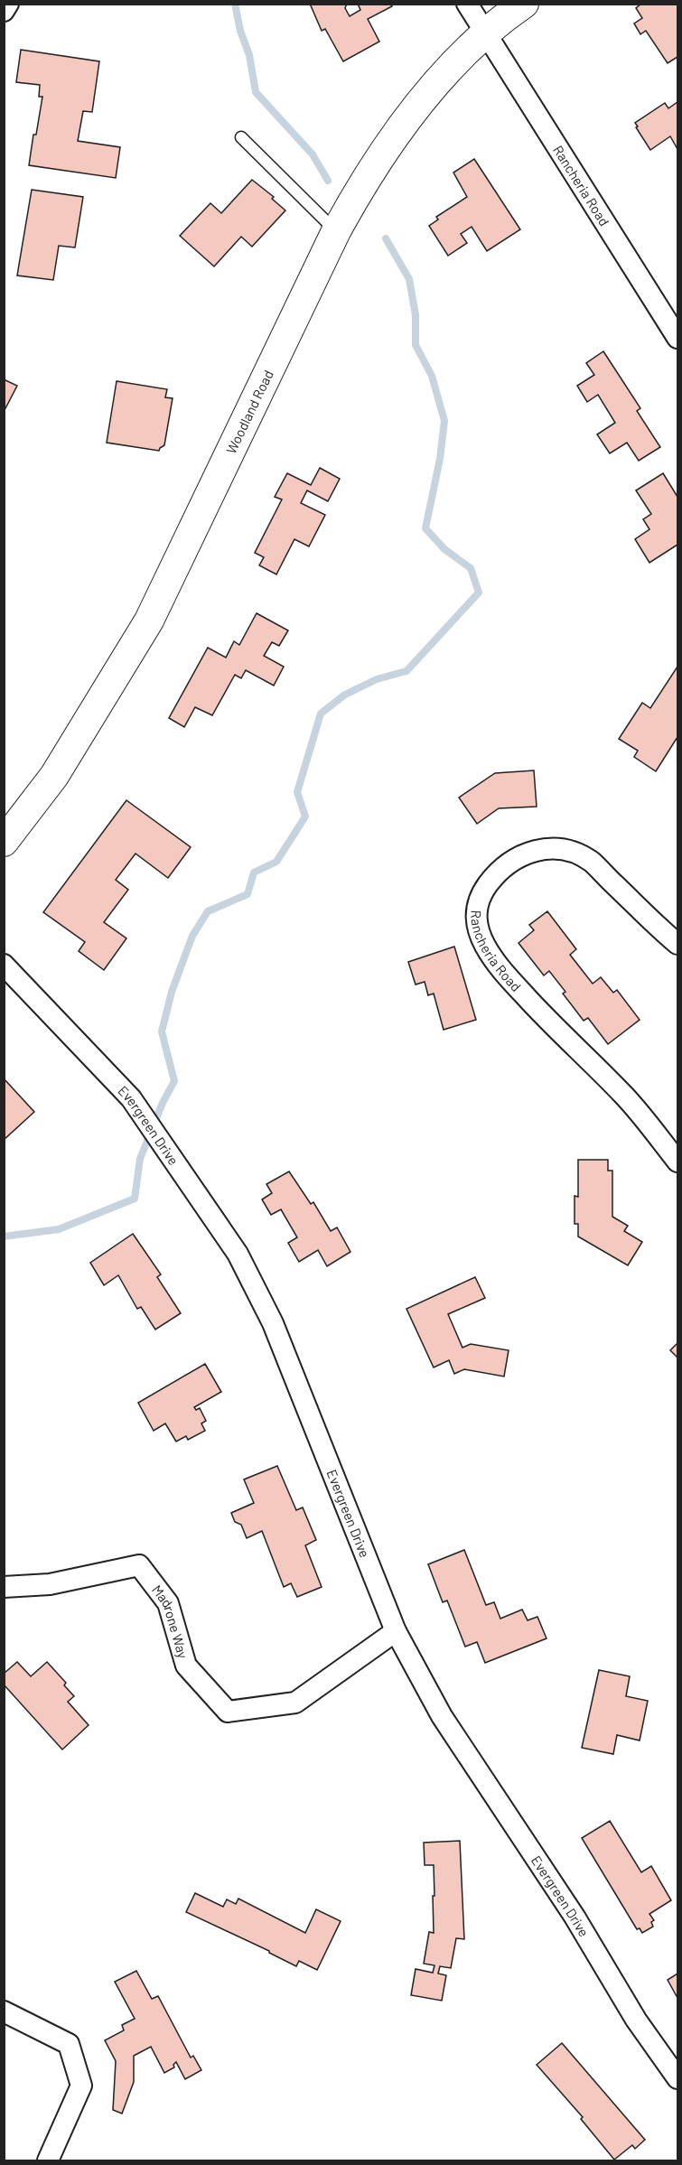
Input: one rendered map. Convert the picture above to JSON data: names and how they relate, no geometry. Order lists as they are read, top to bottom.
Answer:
{
  "streets": {
    "street": [
      "Rancheria Road",
      "Woodland Road",
      "Evergreen Drive",
      "Madrone Way"
    ]
  },
  "crossings": [
    ["Rancheria Road", "Woodland Road"],
    ["Evergreen Drive", "Madrone Way"]
  ]
}
